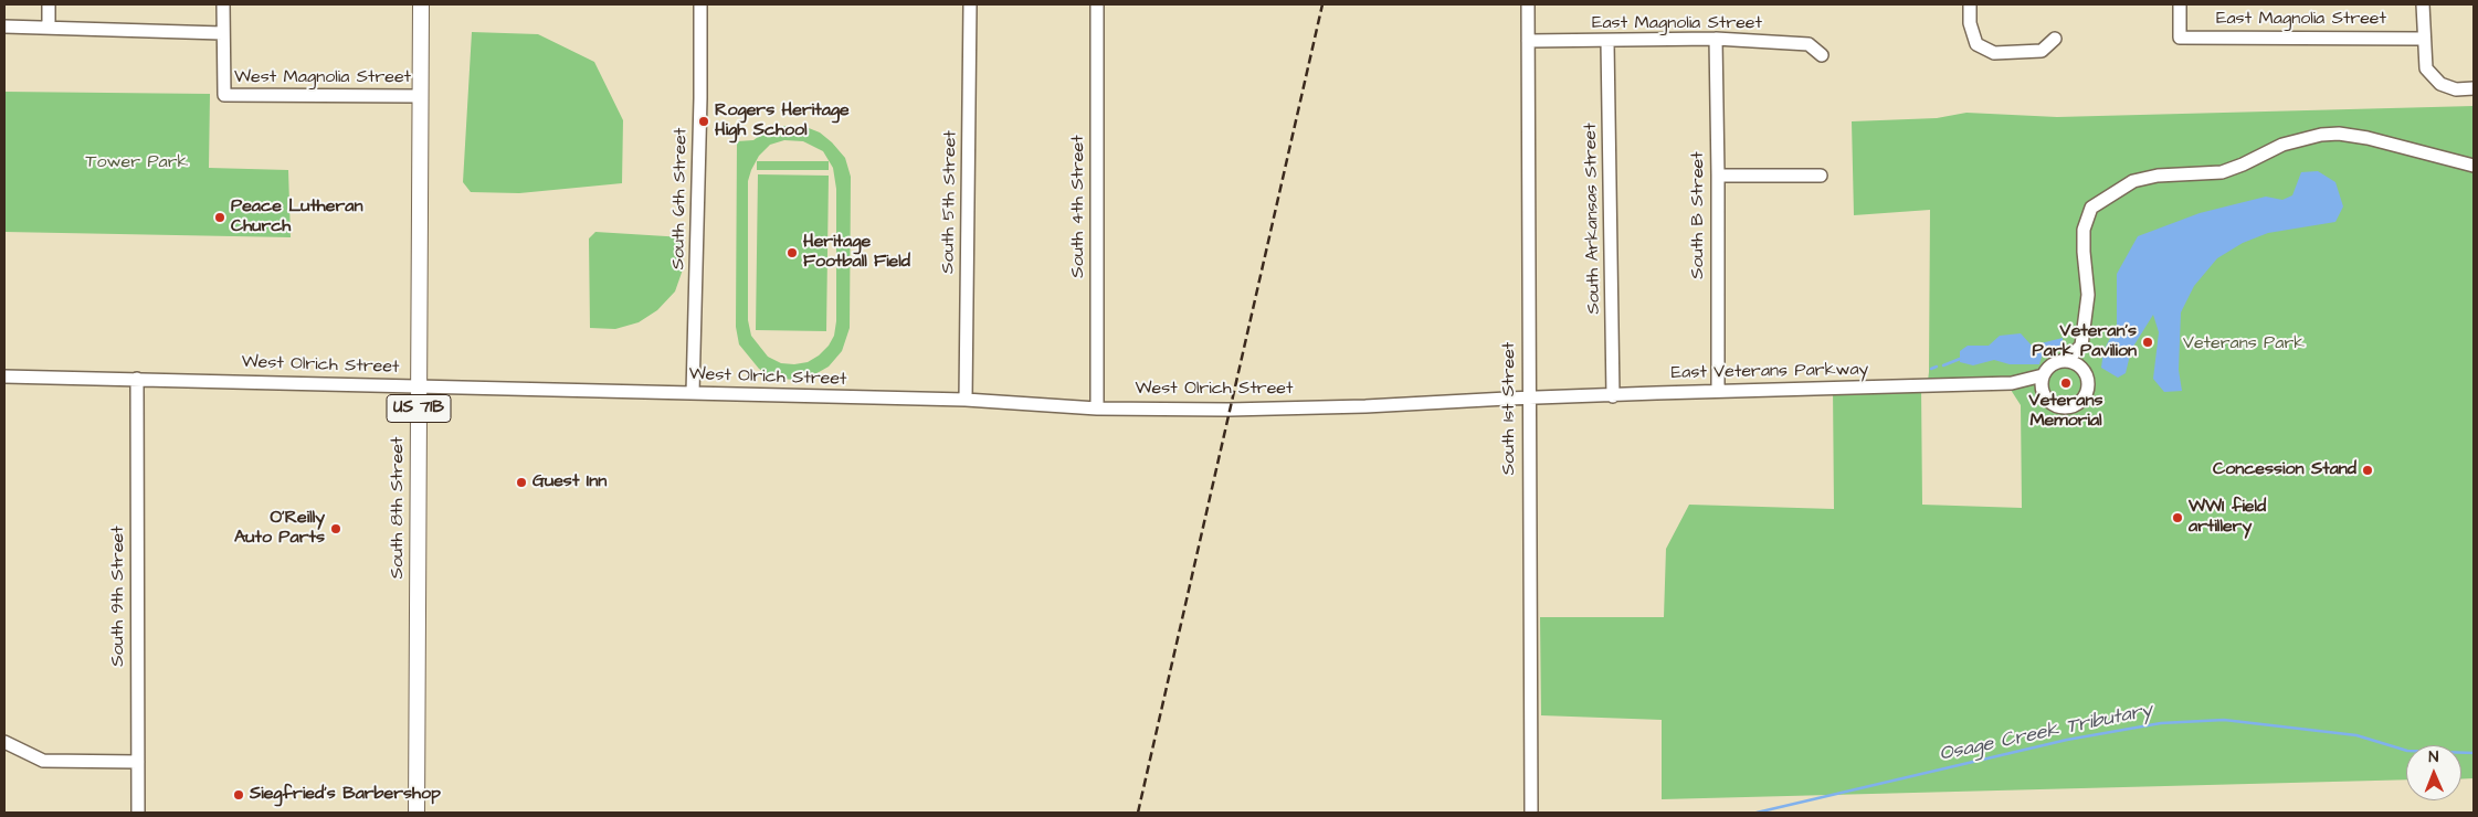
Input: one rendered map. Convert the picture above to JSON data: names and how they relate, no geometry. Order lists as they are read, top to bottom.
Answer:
{
  "streets": {
    "main road": ["US 71B", "South 8th Street"],
    "street": [
      "East Magnolia Street",
      "West Magnolia Street",
      "South 6th Street",
      "South 5th Street",
      "South 4th Street",
      "South B Street",
      "South Arkansas Street",
      "West Olrich Street",
      "East Veterans Parkway",
      "South 1st Street",
      "South 9th Street"
    ]
  },
  "crossings": [
    ["East Magnolia Street", "South B Street"],
    ["East Magnolia Street", "South Arkansas Street"],
    ["East Magnolia Street", "South 1st Street"],
    ["West Magnolia Street", "South 8th Street"],
    ["South 6th Street", "West Olrich Street"],
    ["South 5th Street", "West Olrich Street"],
    ["South 4th Street", "West Olrich Street"],
    ["South B Street", "East Veterans Parkway"],
    ["South Arkansas Street", "East Veterans Parkway"],
    ["West Olrich Street", "East Veterans Parkway"],
    ["West Olrich Street", "South 1st Street"],
    ["West Olrich Street", "South 8th Street"],
    ["West Olrich Street", "South 9th Street"],
    ["East Veterans Parkway", "South 1st Street"]
  ],
  "water": ["Osage Creek Tributary"],
  "parks": ["Tower Park", "Veterans Park"],
  "places": [
    "Rogers Heritage High School",
    "Peace Lutheran Church",
    "Heritage Football Field",
    "Veteran's Park Pavilion",
    "Veterans Memorial",
    "Concession Stand",
    "Guest Inn",
    "WWI field artillery",
    "O'Reilly Auto Parts",
    "Siegfried’s Barbershop"
  ],
  "north": "top"
}
